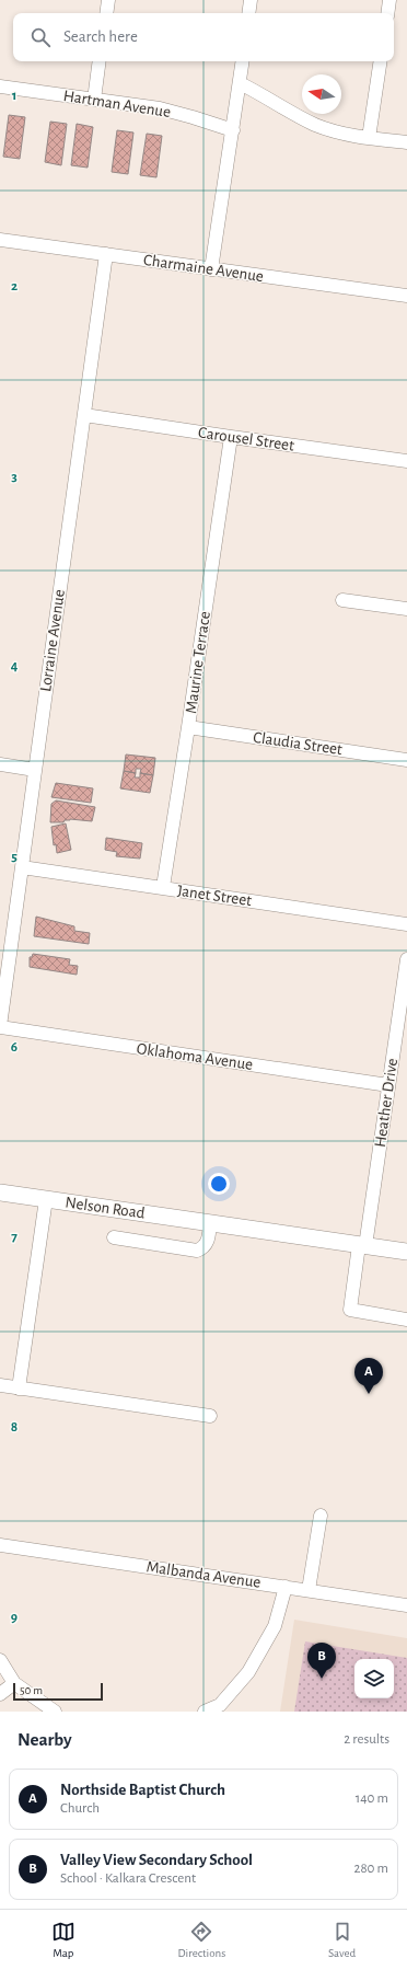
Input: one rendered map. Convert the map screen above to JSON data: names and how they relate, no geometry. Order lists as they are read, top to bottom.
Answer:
{
  "streets": {
    "main road": ["Nelson Road"],
    "street": [
      "Hartman Avenue",
      "Charmaine Avenue",
      "Carousel Street",
      "Lorraine Avenue",
      "Maurine Terrace",
      "Claudia Street",
      "Janet Street",
      "Oklahoma Avenue",
      "Heather Drive",
      "Malbanda Avenue"
    ]
  },
  "crossings": [
    ["Charmaine Avenue", "Lorraine Avenue"],
    ["Carousel Street", "Lorraine Avenue"],
    ["Carousel Street", "Maurine Terrace"],
    ["Lorraine Avenue", "Janet Street"],
    ["Lorraine Avenue", "Oklahoma Avenue"],
    ["Maurine Terrace", "Claudia Street"],
    ["Maurine Terrace", "Janet Street"],
    ["Oklahoma Avenue", "Heather Drive"],
    ["Heather Drive", "Nelson Road"]
  ],
  "scale_bar": "50 m",
  "north": "left",
  "page": {
    "search": "Search here",
    "pins": ["A", "B"],
    "scale": "50 m",
    "heading": ["Nearby", "2 results"],
    "list": [
      {
        "mark": "A",
        "name": "Northside Baptist Church",
        "note": "Church",
        "value": "140 m"
      },
      {
        "mark": "B",
        "name": "Valley View Secondary School",
        "note": "School · Kalkara Crescent",
        "value": "280 m"
      }
    ],
    "nav": ["Map", "Directions", "Saved"]
  },
  "grid": {
    "rows": [
      "1",
      "2",
      "3",
      "4",
      "5",
      "6",
      "7",
      "8",
      "9"
    ]
  }
}
